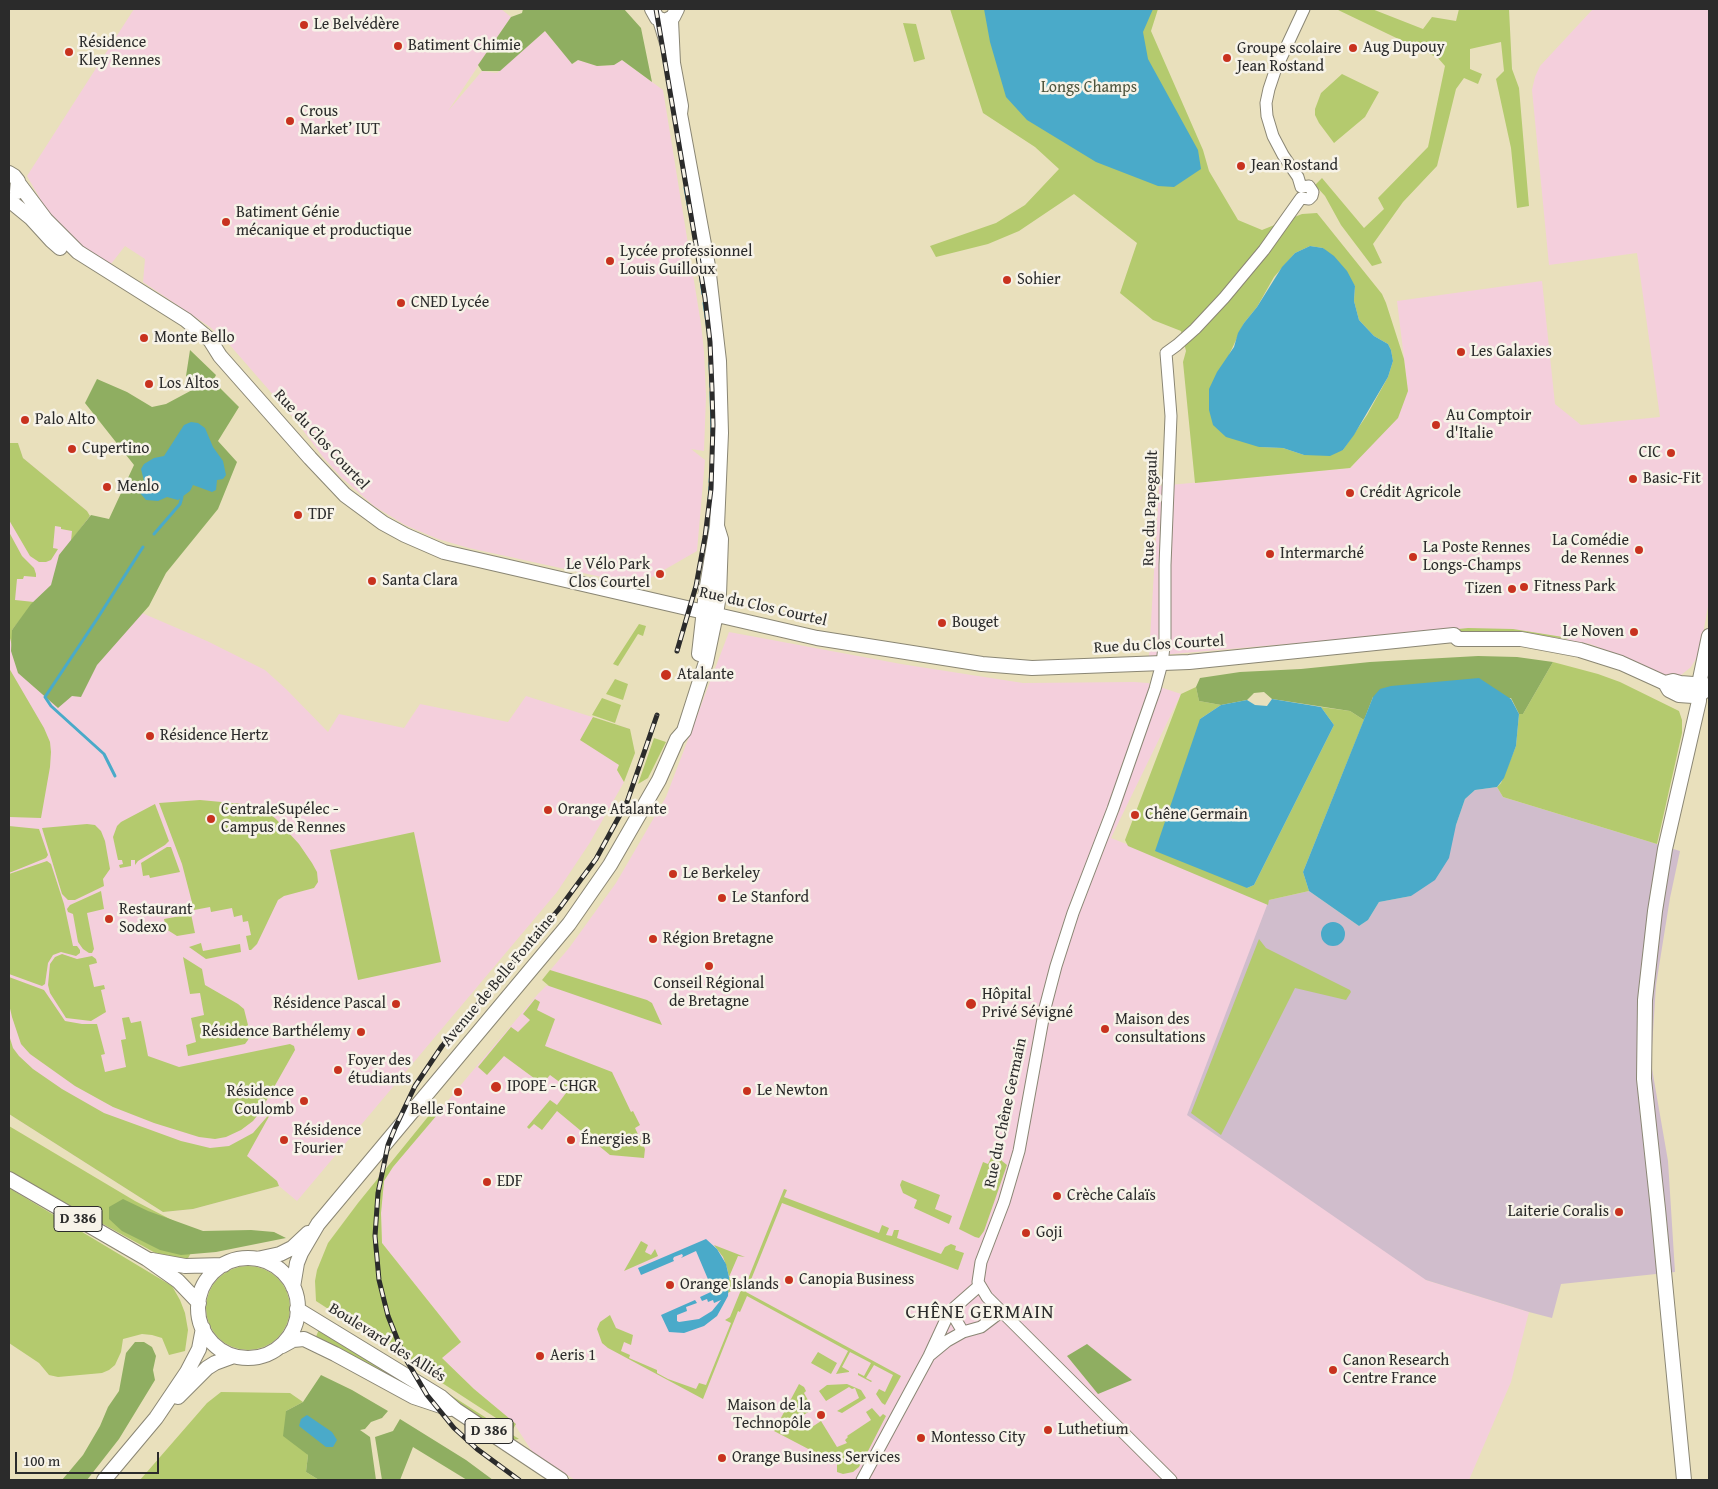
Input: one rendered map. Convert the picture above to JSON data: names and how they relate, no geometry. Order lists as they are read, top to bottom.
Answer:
{
  "streets": {
    "main road": [
      "Rue du Clos Courtel",
      "Avenue de Belle Fontaine",
      "D 386",
      "Boulevard des Alliés"
    ],
    "street": ["Rue du Papegault", "Rue du Chêne Germain"]
  },
  "crossings": [
    ["Rue du Clos Courtel", "Rue du Papegault"],
    ["Rue du Clos Courtel", "Avenue de Belle Fontaine"],
    ["Rue du Clos Courtel", "Rue du Chêne Germain"],
    ["Rue du Papegault", "Rue du Chêne Germain"],
    ["Avenue de Belle Fontaine", "Boulevard des Alliés"]
  ],
  "districts": ["CHÊNE GERMAIN"],
  "parks": ["Longs Champs"],
  "places": [
    "Le Belvédère",
    "Batiment Chimie",
    "Aug Dupouy",
    "Résidence Kley Rennes",
    "Groupe scolaire Jean Rostand",
    "Crous Market’ IUT",
    "Jean Rostand",
    "Batiment Génie mécanique et productique",
    "Lycée professionnel Louis Guilloux",
    "Sohier",
    "CNED Lycée",
    "Monte Bello",
    "Les Galaxies",
    "Los Altos",
    "Palo Alto",
    "Au Comptoir d'Italie",
    "Cupertino",
    "CIC",
    "Basic-Fit",
    "Menlo",
    "Crédit Agricole",
    "TDF",
    "La Comédie de Rennes",
    "Intermarché",
    "La Poste Rennes Longs-Champs",
    "Le Vélo Park Clos Courtel",
    "Santa Clara",
    "Fitness Park",
    "Tizen",
    "Bouget",
    "Le Noven",
    "Atalante",
    "Résidence Hertz",
    "Orange Atalante",
    "Chêne Germain",
    "CentraleSupélec - Campus de Rennes",
    "Le Berkeley",
    "Le Stanford",
    "Restaurant Sodexo",
    "Région Bretagne",
    "Conseil Régional de Bretagne",
    "Résidence Pascal",
    "Hôpital Privé Sévigné",
    "Maison des consultations",
    "Résidence Barthélemy",
    "Foyer des étudiants",
    "IPOPE - CHGR",
    "Le Newton",
    "Belle Fontaine",
    "Résidence Coulomb",
    "Résidence Fourier",
    "Énergies B",
    "EDF",
    "Crèche Calaïs",
    "Laiterie Coralis",
    "Goji",
    "Canopia Business",
    "Orange Islands",
    "Aeris 1",
    "Canon Research Centre France",
    "Maison de la Technopôle",
    "Luthetium",
    "Montesso City",
    "Orange Business Services"
  ],
  "scale_bar": "100 m"
}
